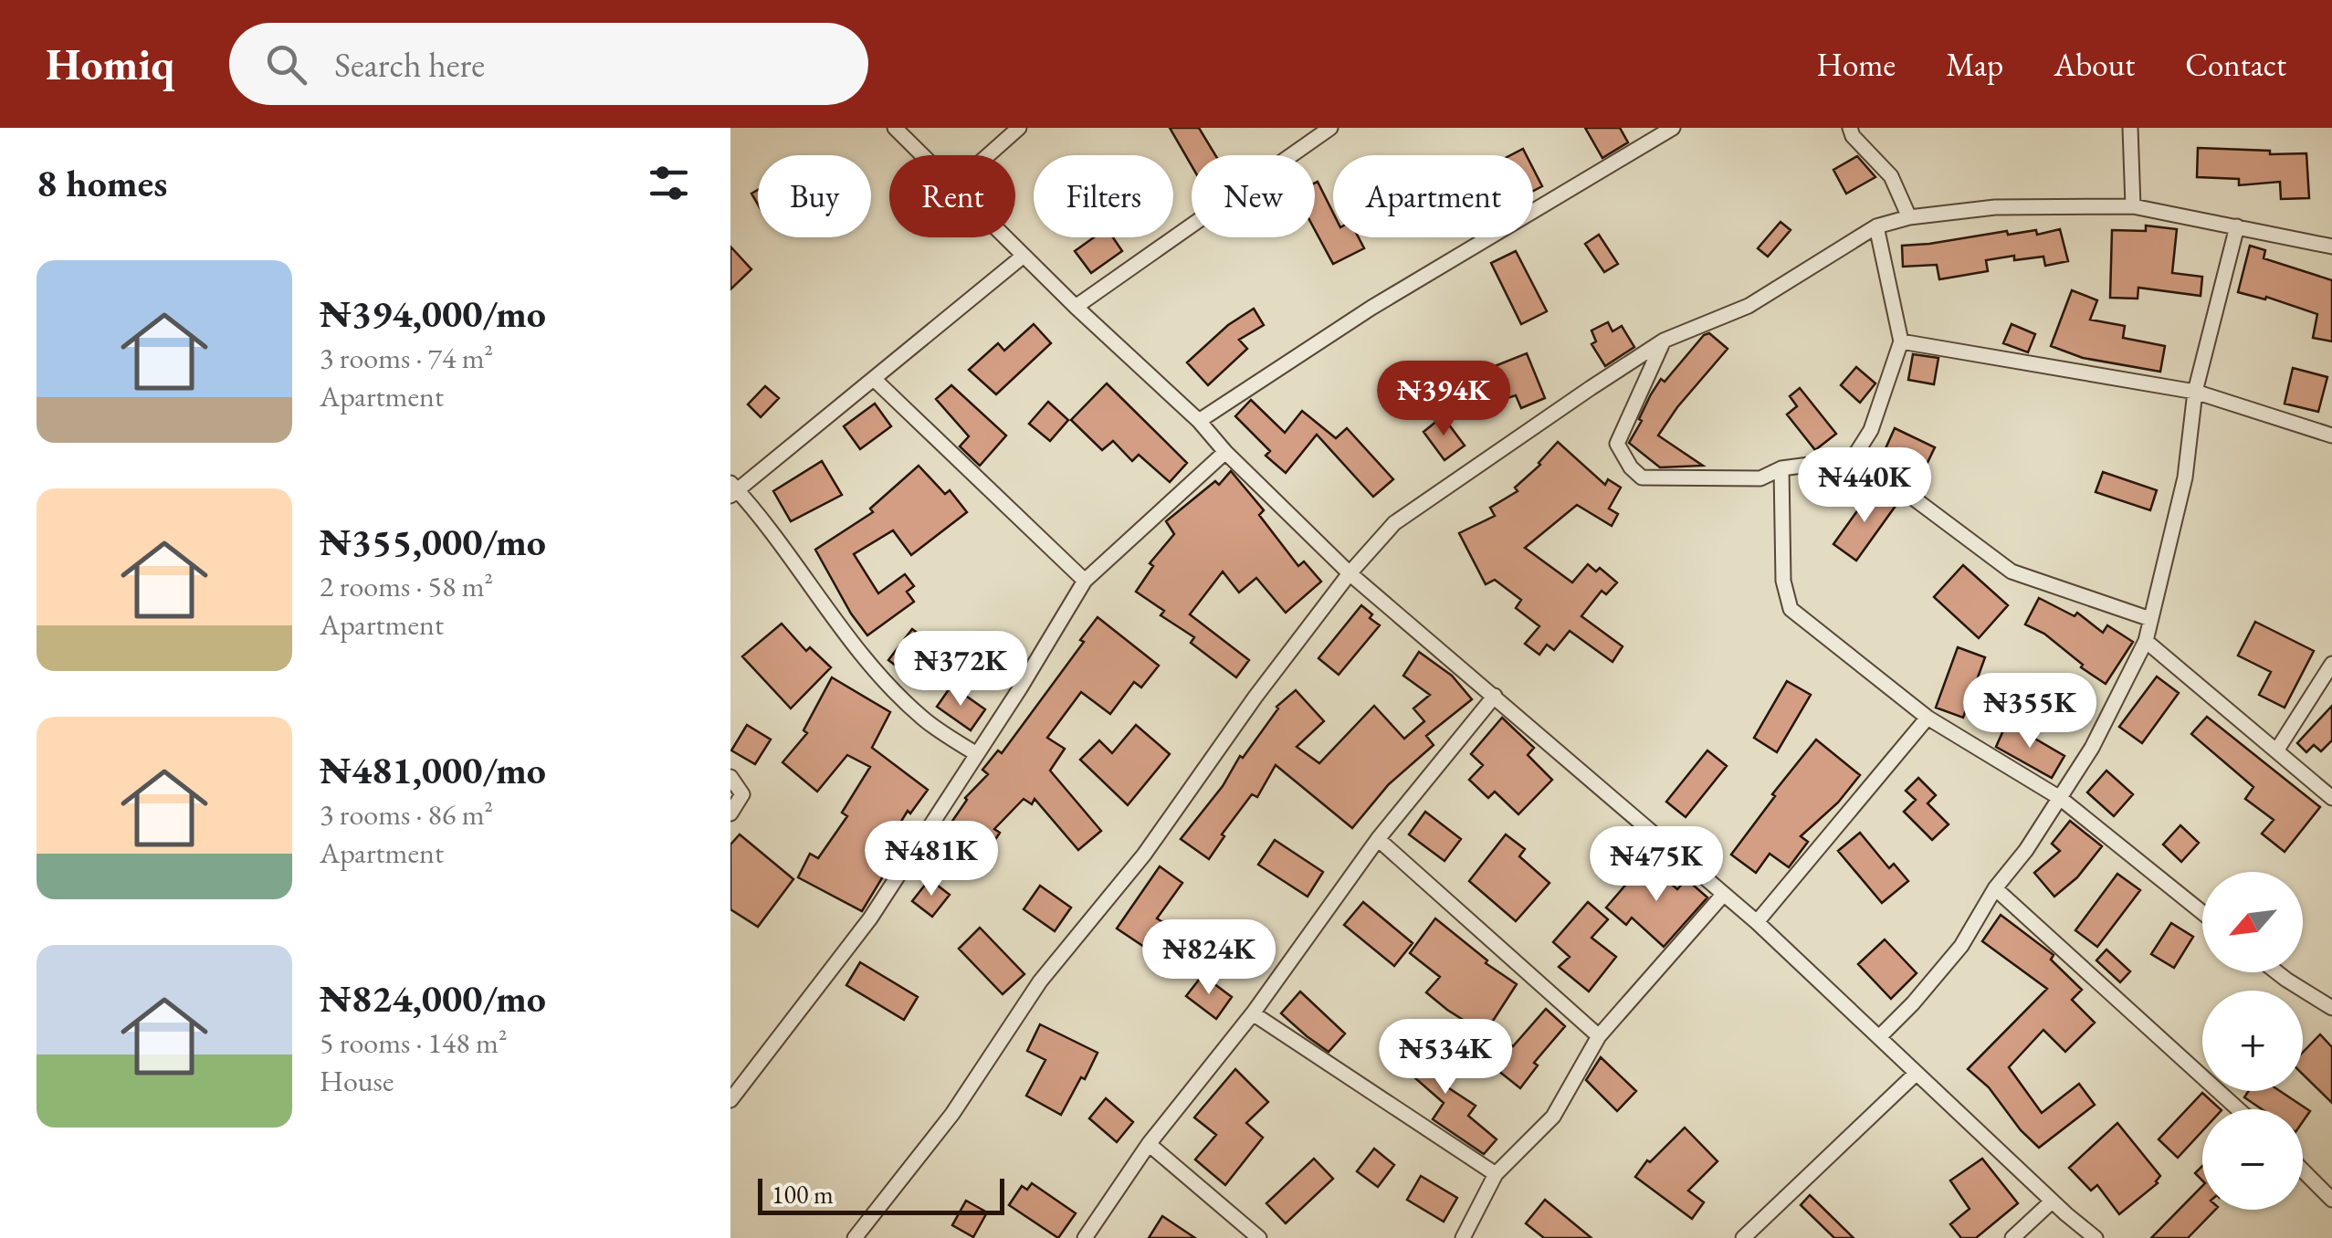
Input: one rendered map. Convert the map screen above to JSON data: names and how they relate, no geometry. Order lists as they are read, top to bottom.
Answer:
{
  "scale_bar": "100 m",
  "north": "bottom left",
  "page": {
    "header": "Homiq",
    "search": "Search here",
    "nav": [
      "Home",
      "Map",
      "About",
      "Contact"
    ],
    "heading": "8 homes",
    "chip": [
      "Buy",
      "Rent",
      "Filters",
      "New",
      "Apartment"
    ],
    "list": [
      {
        "name": "₦394,000/mo",
        "note": "3 rooms · 74 m² · Apartment"
      },
      {
        "name": "₦355,000/mo",
        "note": "2 rooms · 58 m² · Apartment"
      },
      {
        "name": "₦481,000/mo",
        "note": "3 rooms · 86 m² · Apartment"
      },
      {
        "name": "₦824,000/mo",
        "note": "5 rooms · 148 m² · House"
      }
    ],
    "price": [
      "₦394K",
      "₦440K",
      "₦372K",
      "₦355K",
      "₦481K",
      "₦475K",
      "₦824K",
      "₦534K"
    ],
    "map_buttons": ["+", "−"],
    "scale": "100 m"
  }
}
